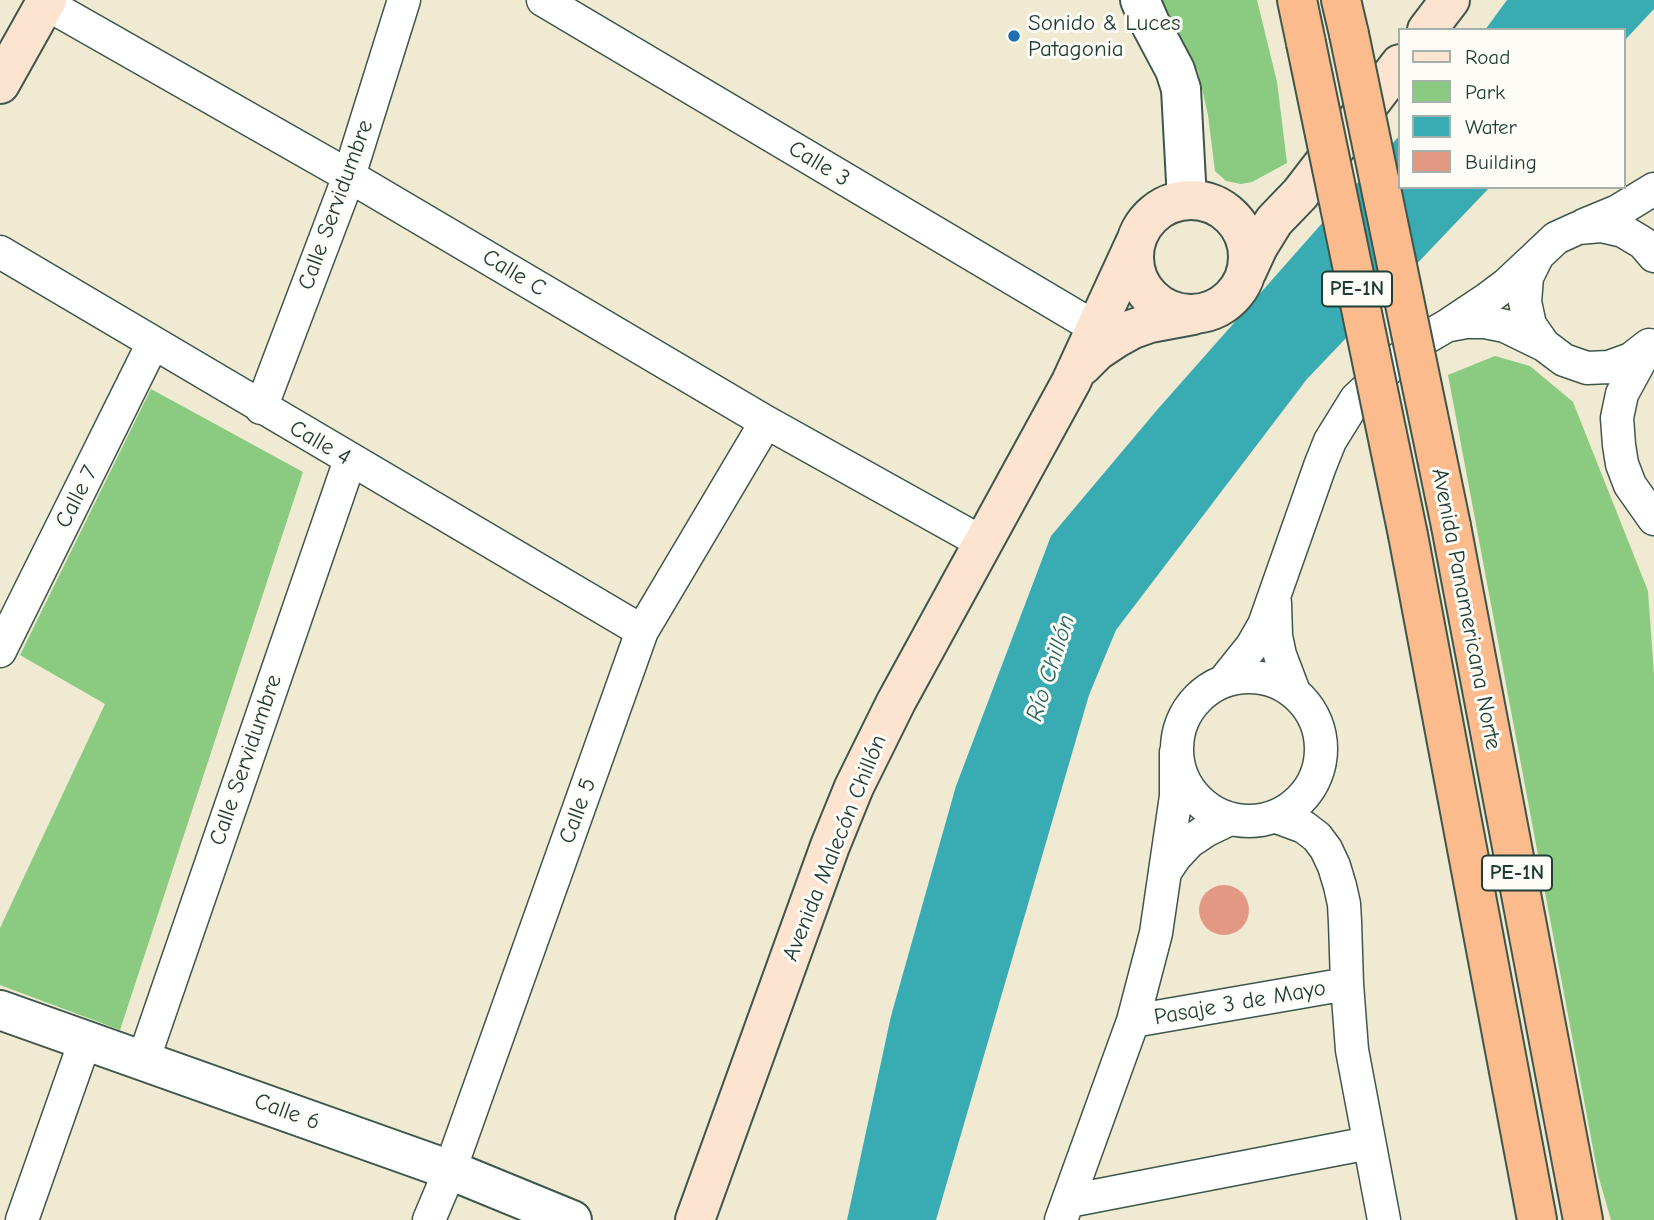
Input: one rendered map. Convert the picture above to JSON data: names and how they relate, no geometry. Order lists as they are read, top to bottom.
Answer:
{
  "streets": {
    "highway": ["PE-1N", "Avenida Panamericana Norte"],
    "main road": ["Avenida Malecón Chillón"],
    "street": [
      "Calle 3",
      "Calle Servidumbre",
      "Calle C",
      "Calle 4",
      "Calle 7",
      "Calle 5",
      "Pasaje 3 de Mayo",
      "Calle 6"
    ]
  },
  "crossings": [
    ["Calle 3", "Avenida Malecón Chillón"],
    ["Calle Servidumbre", "Calle C"],
    ["Calle Servidumbre", "Calle 4"],
    ["Calle Servidumbre", "Calle 6"],
    ["Calle C", "Calle 5"],
    ["Calle C", "Avenida Malecón Chillón"],
    ["Calle 4", "Calle 7"],
    ["Calle 4", "Calle 5"],
    ["Calle 5", "Calle 6"]
  ],
  "water": ["Río Chillón"],
  "places": ["Sonido & Luces Patagonia"],
  "legend": [
    "Road",
    "Park",
    "Water",
    "Building"
  ]
}
